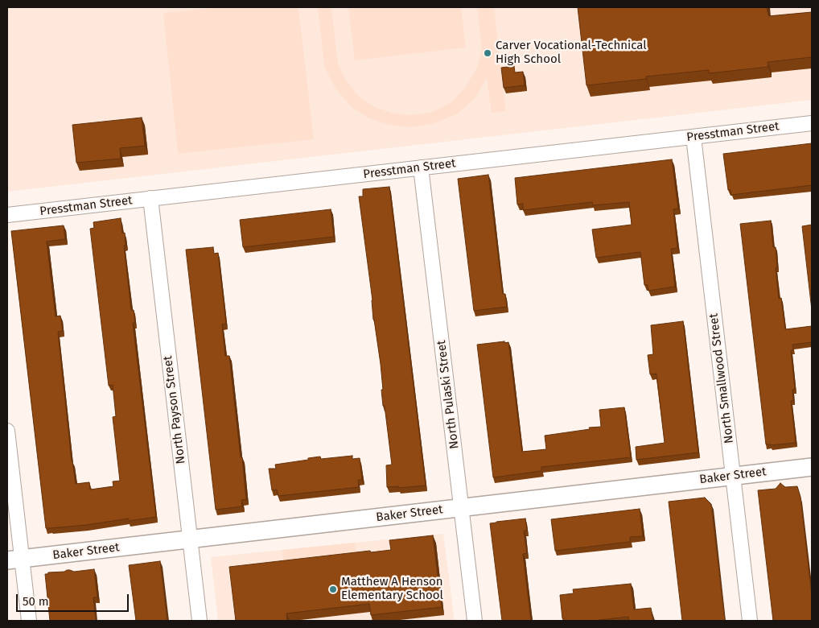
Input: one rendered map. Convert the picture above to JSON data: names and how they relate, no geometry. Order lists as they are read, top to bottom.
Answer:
{
  "streets": {
    "street": [
      "Presstman Street",
      "North Smallwood Street",
      "North Pulaski Street",
      "North Payson Street",
      "Baker Street"
    ]
  },
  "crossings": [
    ["Presstman Street", "North Smallwood Street"],
    ["Presstman Street", "North Pulaski Street"],
    ["Presstman Street", "North Payson Street"],
    ["North Smallwood Street", "Baker Street"],
    ["North Pulaski Street", "Baker Street"],
    ["North Payson Street", "Baker Street"]
  ],
  "places": ["Carver Vocational-Technical High School", "Matthew A Henson Elementary School"],
  "scale_bar": "50 m"
}
